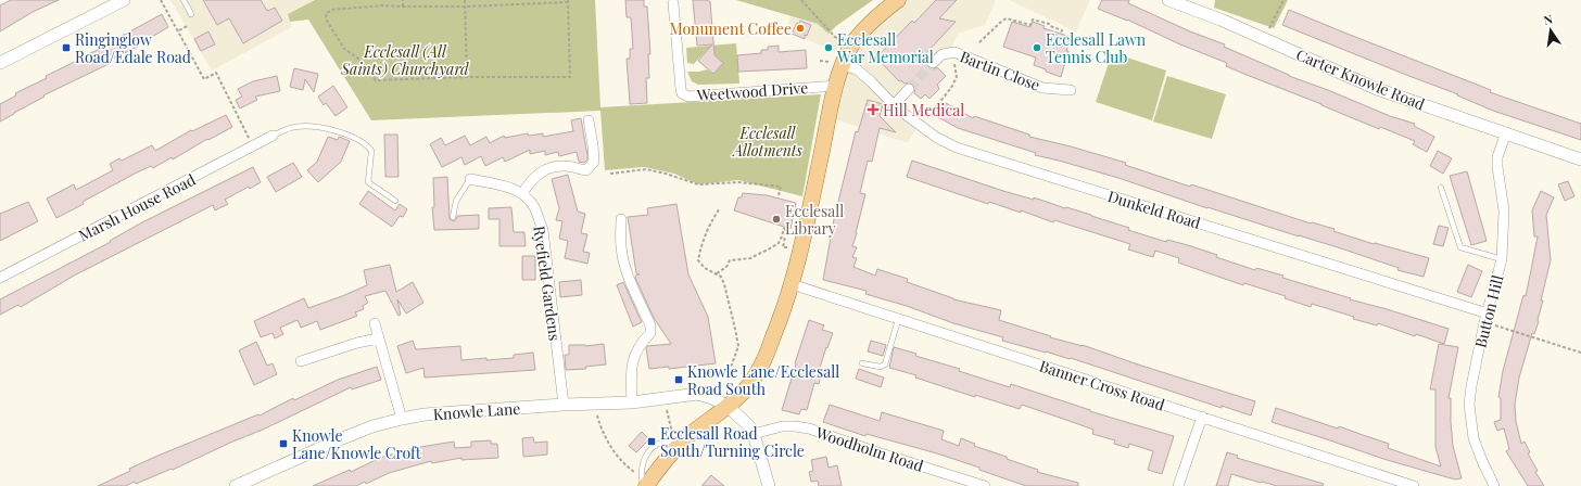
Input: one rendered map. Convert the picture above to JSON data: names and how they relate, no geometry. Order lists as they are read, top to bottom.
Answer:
{
  "streets": {
    "street": [
      "Bartin Close",
      "Carter Knowle Road",
      "Weetwood Drive",
      "Marsh House Road",
      "Dunkeld Road",
      "Ryefield Gardens",
      "Button Hill",
      "Banner Cross Road",
      "Knowle Lane",
      "Woodholm Road"
    ]
  },
  "crossings": [
    ["Carter Knowle Road", "Button Hill"],
    ["Dunkeld Road", "Button Hill"],
    ["Ryefield Gardens", "Knowle Lane"],
    ["Knowle Lane", "Woodholm Road"]
  ],
  "parks": ["Ecclesall (All Saints) Churchyard", "Ecclesall Allotments"],
  "places": {
    "other": [
      "Monument Coffee",
      "Ecclesall War Memorial",
      "Ecclesall Lawn Tennis Club",
      "Ecclesall Library"
    ],
    "transit": [
      "Ringinglow Road/Edale Road",
      "Knowle Lane/Ecclesall Road South",
      "Ecclesall Road South/Turning Circle",
      "Knowle Lane/Knowle Croft"
    ],
    "health": ["Hill Medical"]
  },
  "north": "top"
}
